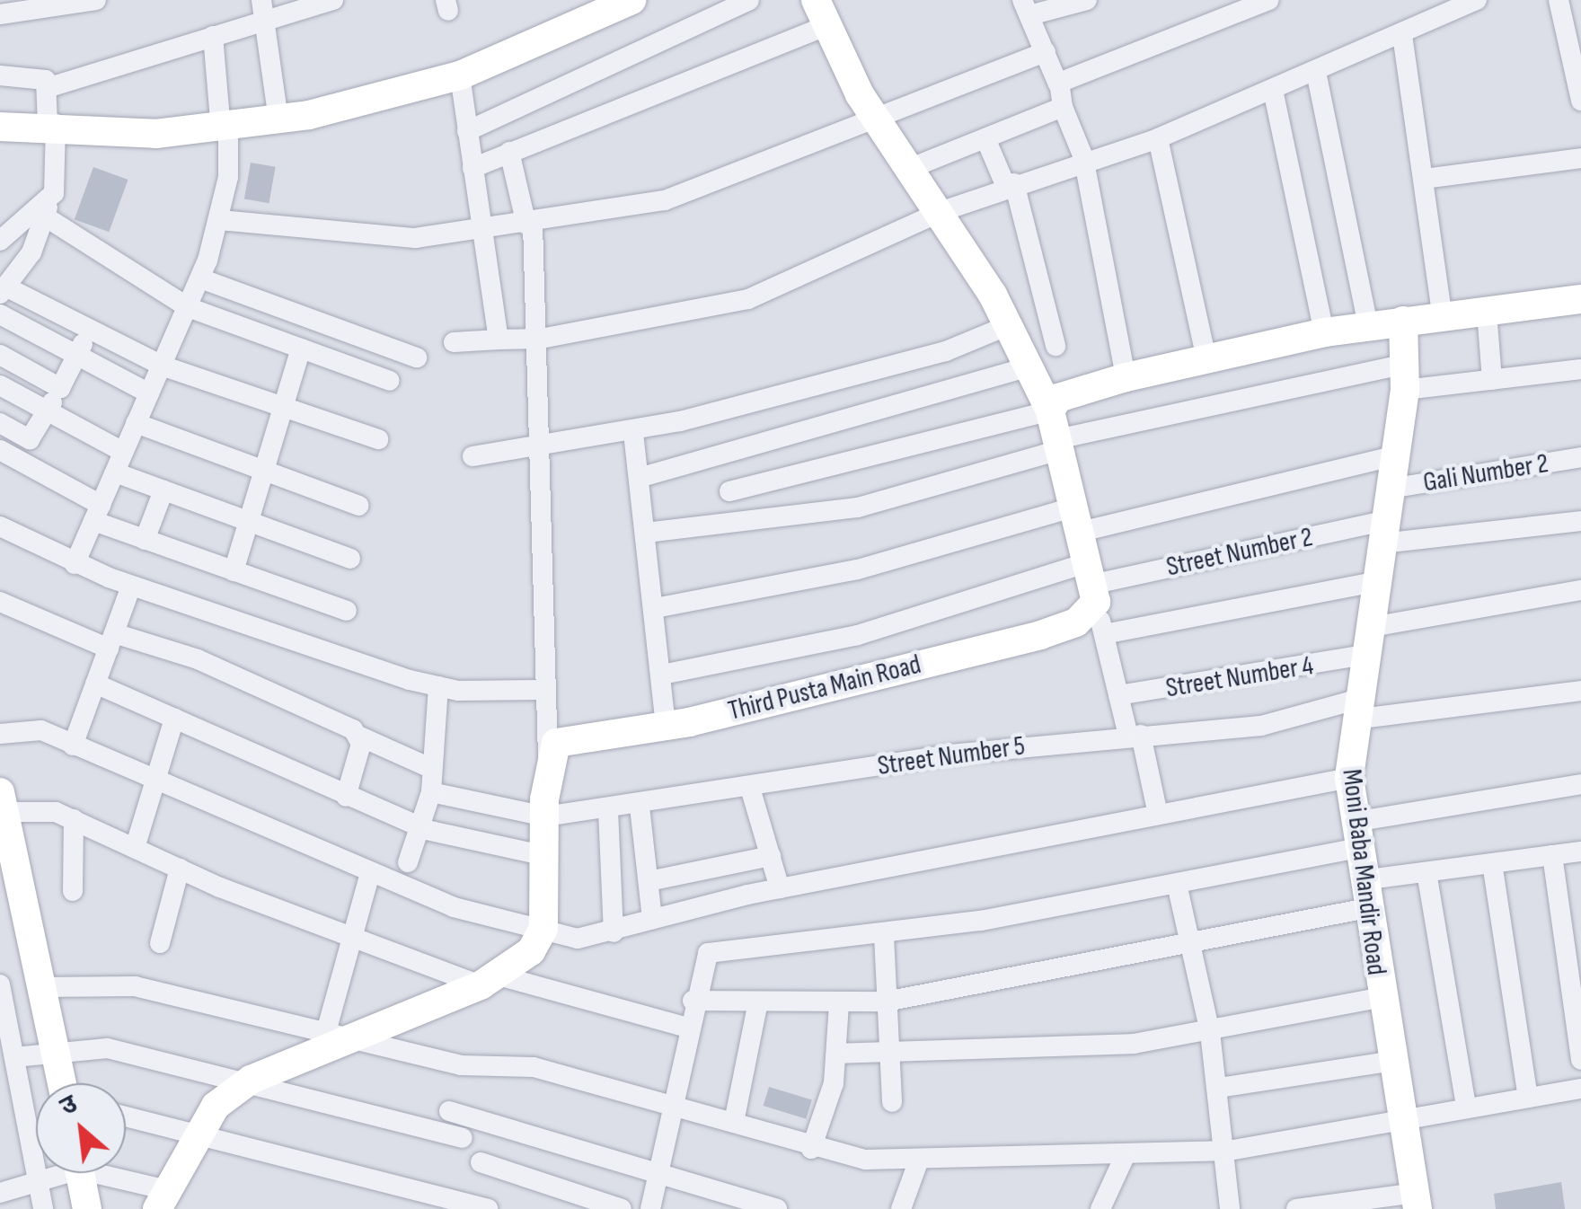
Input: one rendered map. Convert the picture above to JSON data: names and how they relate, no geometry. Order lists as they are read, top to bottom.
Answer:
{
  "streets": {
    "street": [
      "Gali Number 2",
      "Street Number 2",
      "Street Number 4",
      "Third Pusta Main Road",
      "Street Number 5",
      "Moni Baba Mandir Road"
    ]
  },
  "crossings": [
    ["Gali Number 2", "Moni Baba Mandir Road"],
    ["Street Number 2", "Third Pusta Main Road"],
    ["Street Number 2", "Moni Baba Mandir Road"],
    ["Street Number 4", "Moni Baba Mandir Road"],
    ["Street Number 5", "Moni Baba Mandir Road"]
  ],
  "north": "top left"
}
